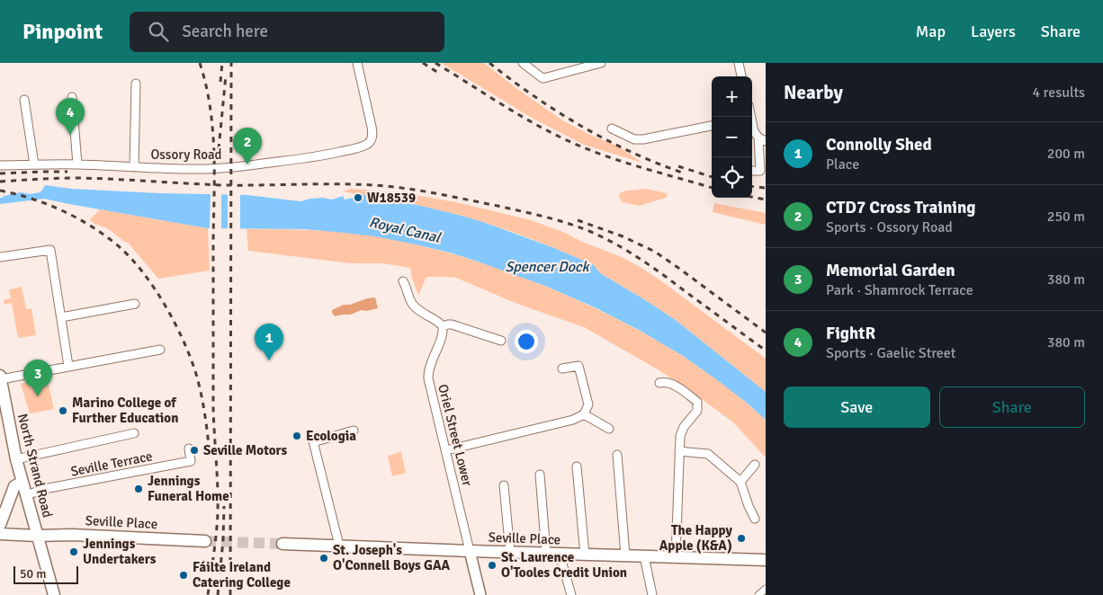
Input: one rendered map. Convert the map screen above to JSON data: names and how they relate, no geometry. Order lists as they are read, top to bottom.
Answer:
{
  "streets": {
    "main road": ["North Strand Road", "Seville Place"],
    "street": ["Ossory Road", "Oriel Street Lower", "Seville Terrace"]
  },
  "crossings": [
    ["Oriel Street Lower", "Seville Place"],
    ["Seville Terrace", "North Strand Road"],
    ["North Strand Road", "Seville Place"]
  ],
  "water": ["Royal Canal", "Spencer Dock"],
  "places": [
    "W18539",
    "Marino College of Further Education",
    "Ecologia",
    "Seville Motors",
    "Jennings Funeral Home",
    "The Happy Apple (K&A)",
    "Jennings Undertakers",
    "St. Joseph's O'Connell Boys GAA",
    "St. Laurence O'Tooles Credit Union",
    "Fáilte Ireland Catering College"
  ],
  "scale_bar": "50 m",
  "page": {
    "header": "Pinpoint",
    "search": "Search here",
    "nav": ["Map", "Layers", "Share"],
    "heading": ["Nearby", "4 results"],
    "map_buttons": ["+", "−"],
    "pins": [
      "4",
      "2",
      "1",
      "3"
    ],
    "list": [
      {
        "mark": "1",
        "name": "Connolly Shed",
        "note": "Place",
        "value": "200 m"
      },
      {
        "mark": "2",
        "name": "CTD7 Cross Training",
        "note": "Sports · Ossory Road",
        "value": "250 m"
      },
      {
        "mark": "3",
        "name": "Memorial Garden",
        "note": "Park · Shamrock Terrace",
        "value": "380 m"
      },
      {
        "mark": "4",
        "name": "FightR",
        "note": "Sports · Gaelic Street",
        "value": "380 m"
      }
    ],
    "buttons": ["Save", "Share"],
    "scale": "50 m"
  }
}
